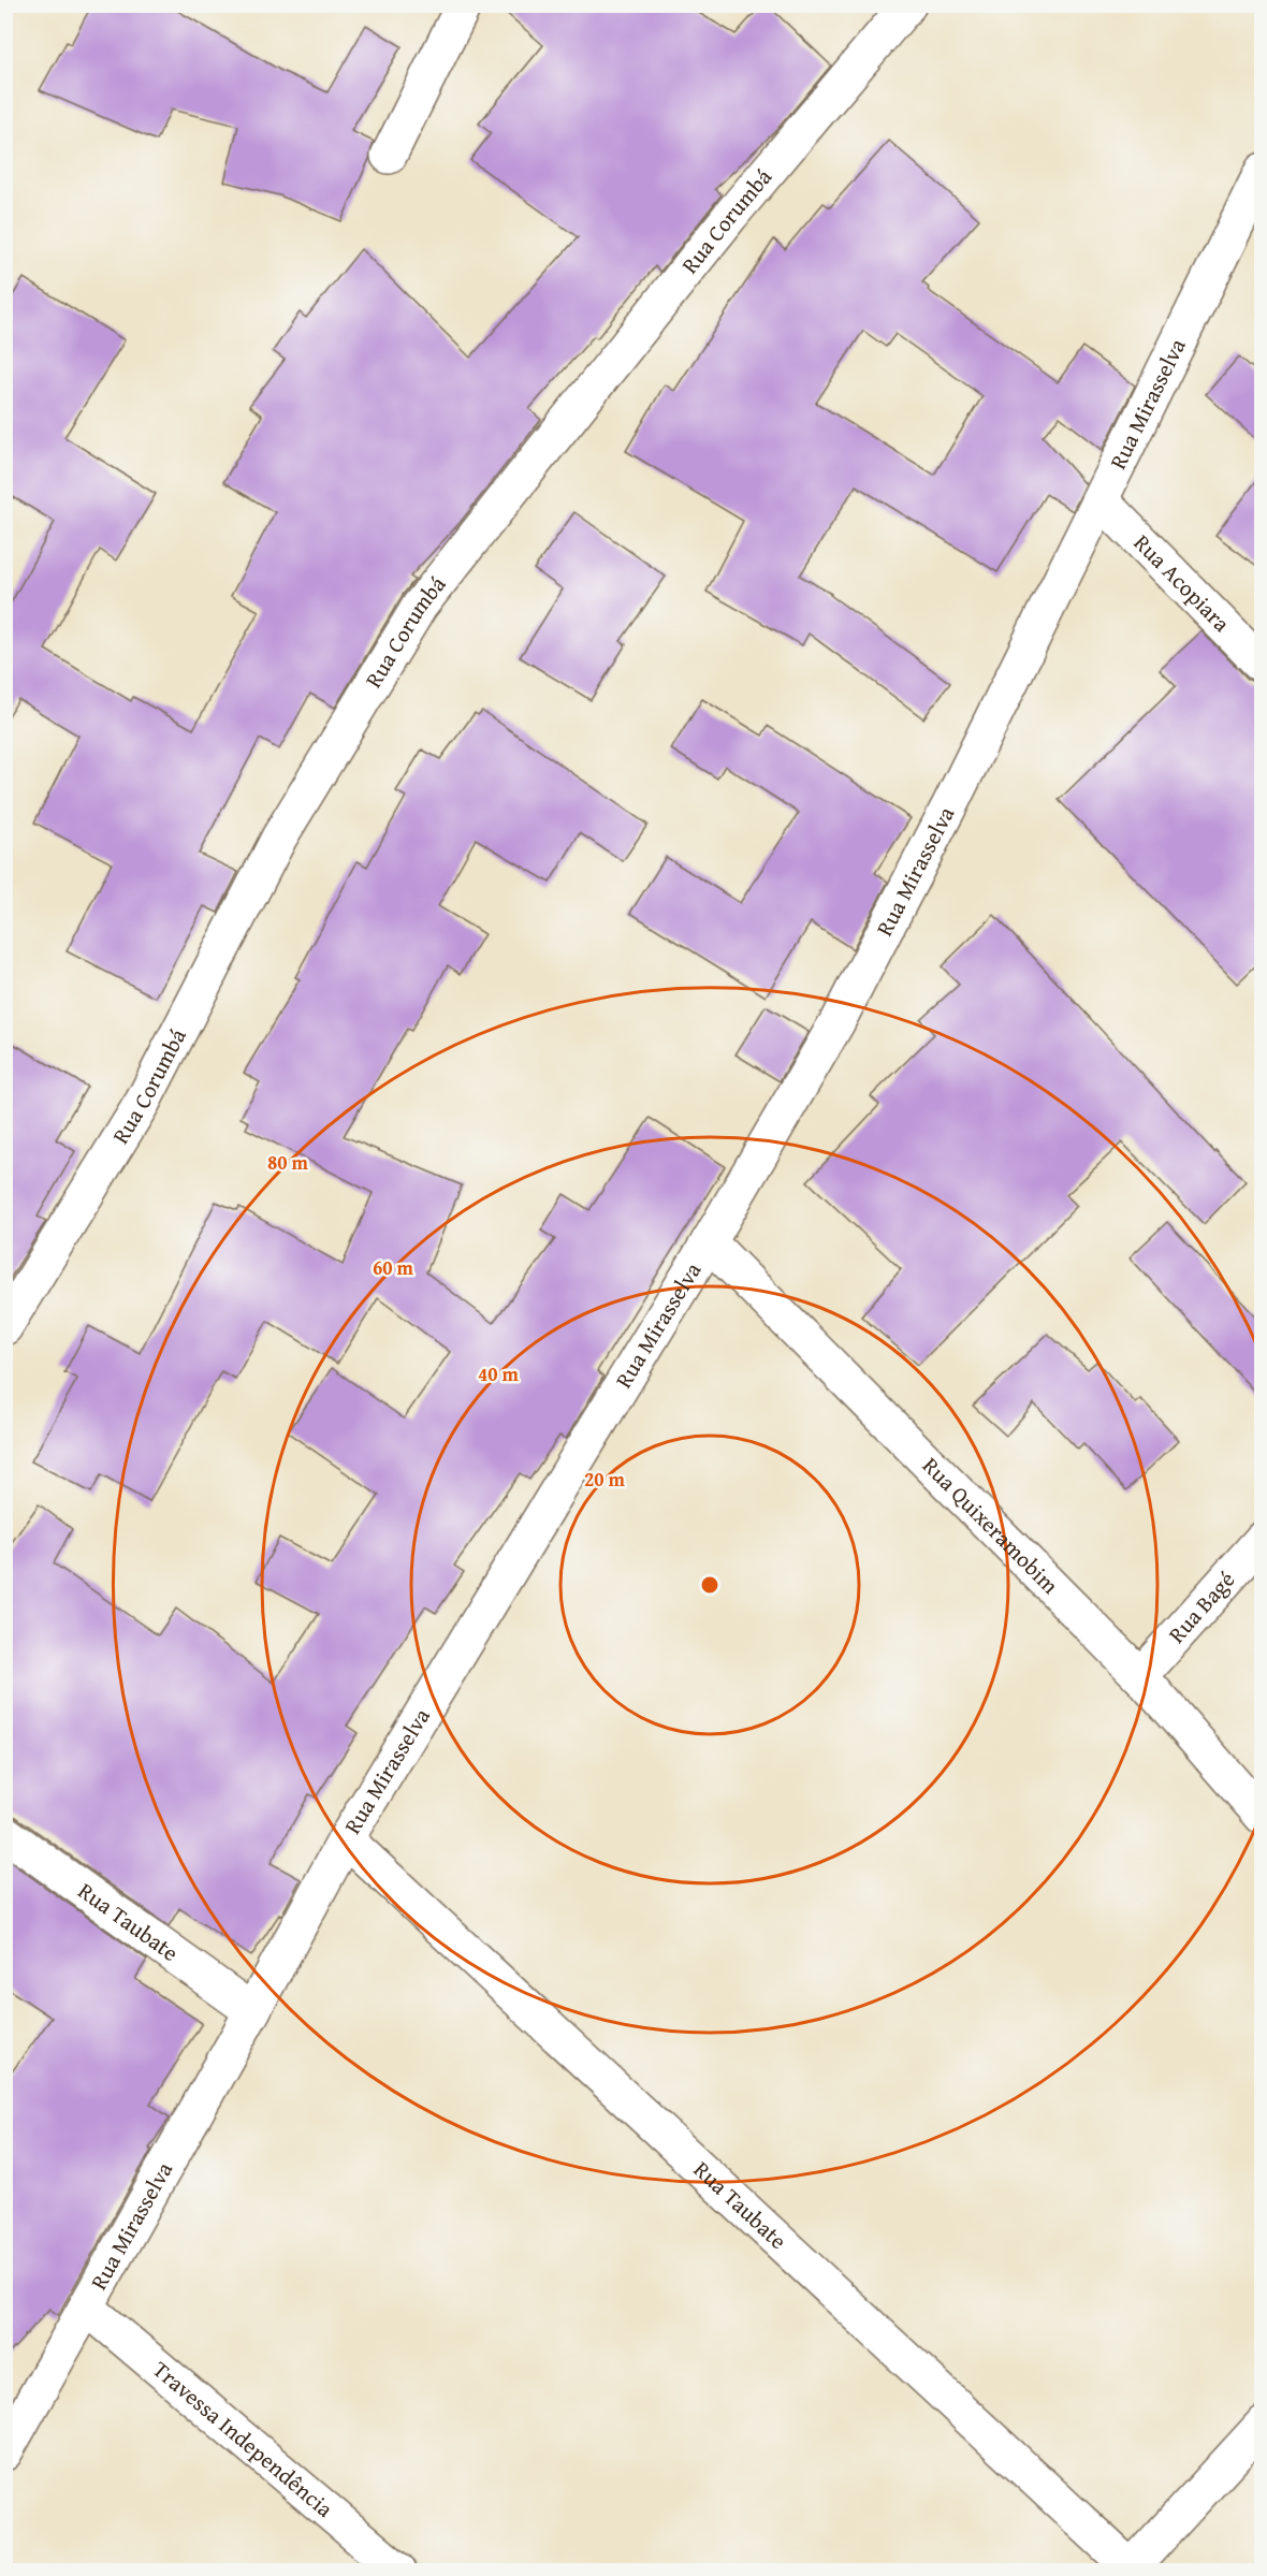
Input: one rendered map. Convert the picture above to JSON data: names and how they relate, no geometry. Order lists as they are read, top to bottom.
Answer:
{
  "streets": {
    "street": [
      "Rua Corumbá",
      "Rua Mirasselva",
      "Rua Acopiara",
      "Rua Quixeramobim",
      "Rua Bagé",
      "Rua Taubate",
      "Travessa Independência"
    ]
  },
  "crossings": [
    ["Rua Mirasselva", "Rua Acopiara"],
    ["Rua Mirasselva", "Rua Quixeramobim"],
    ["Rua Mirasselva", "Rua Taubate"],
    ["Rua Mirasselva", "Travessa Independência"],
    ["Rua Quixeramobim", "Rua Bagé"]
  ],
  "rings": [
    "80 m",
    "60 m",
    "40 m",
    "20 m"
  ]
}
